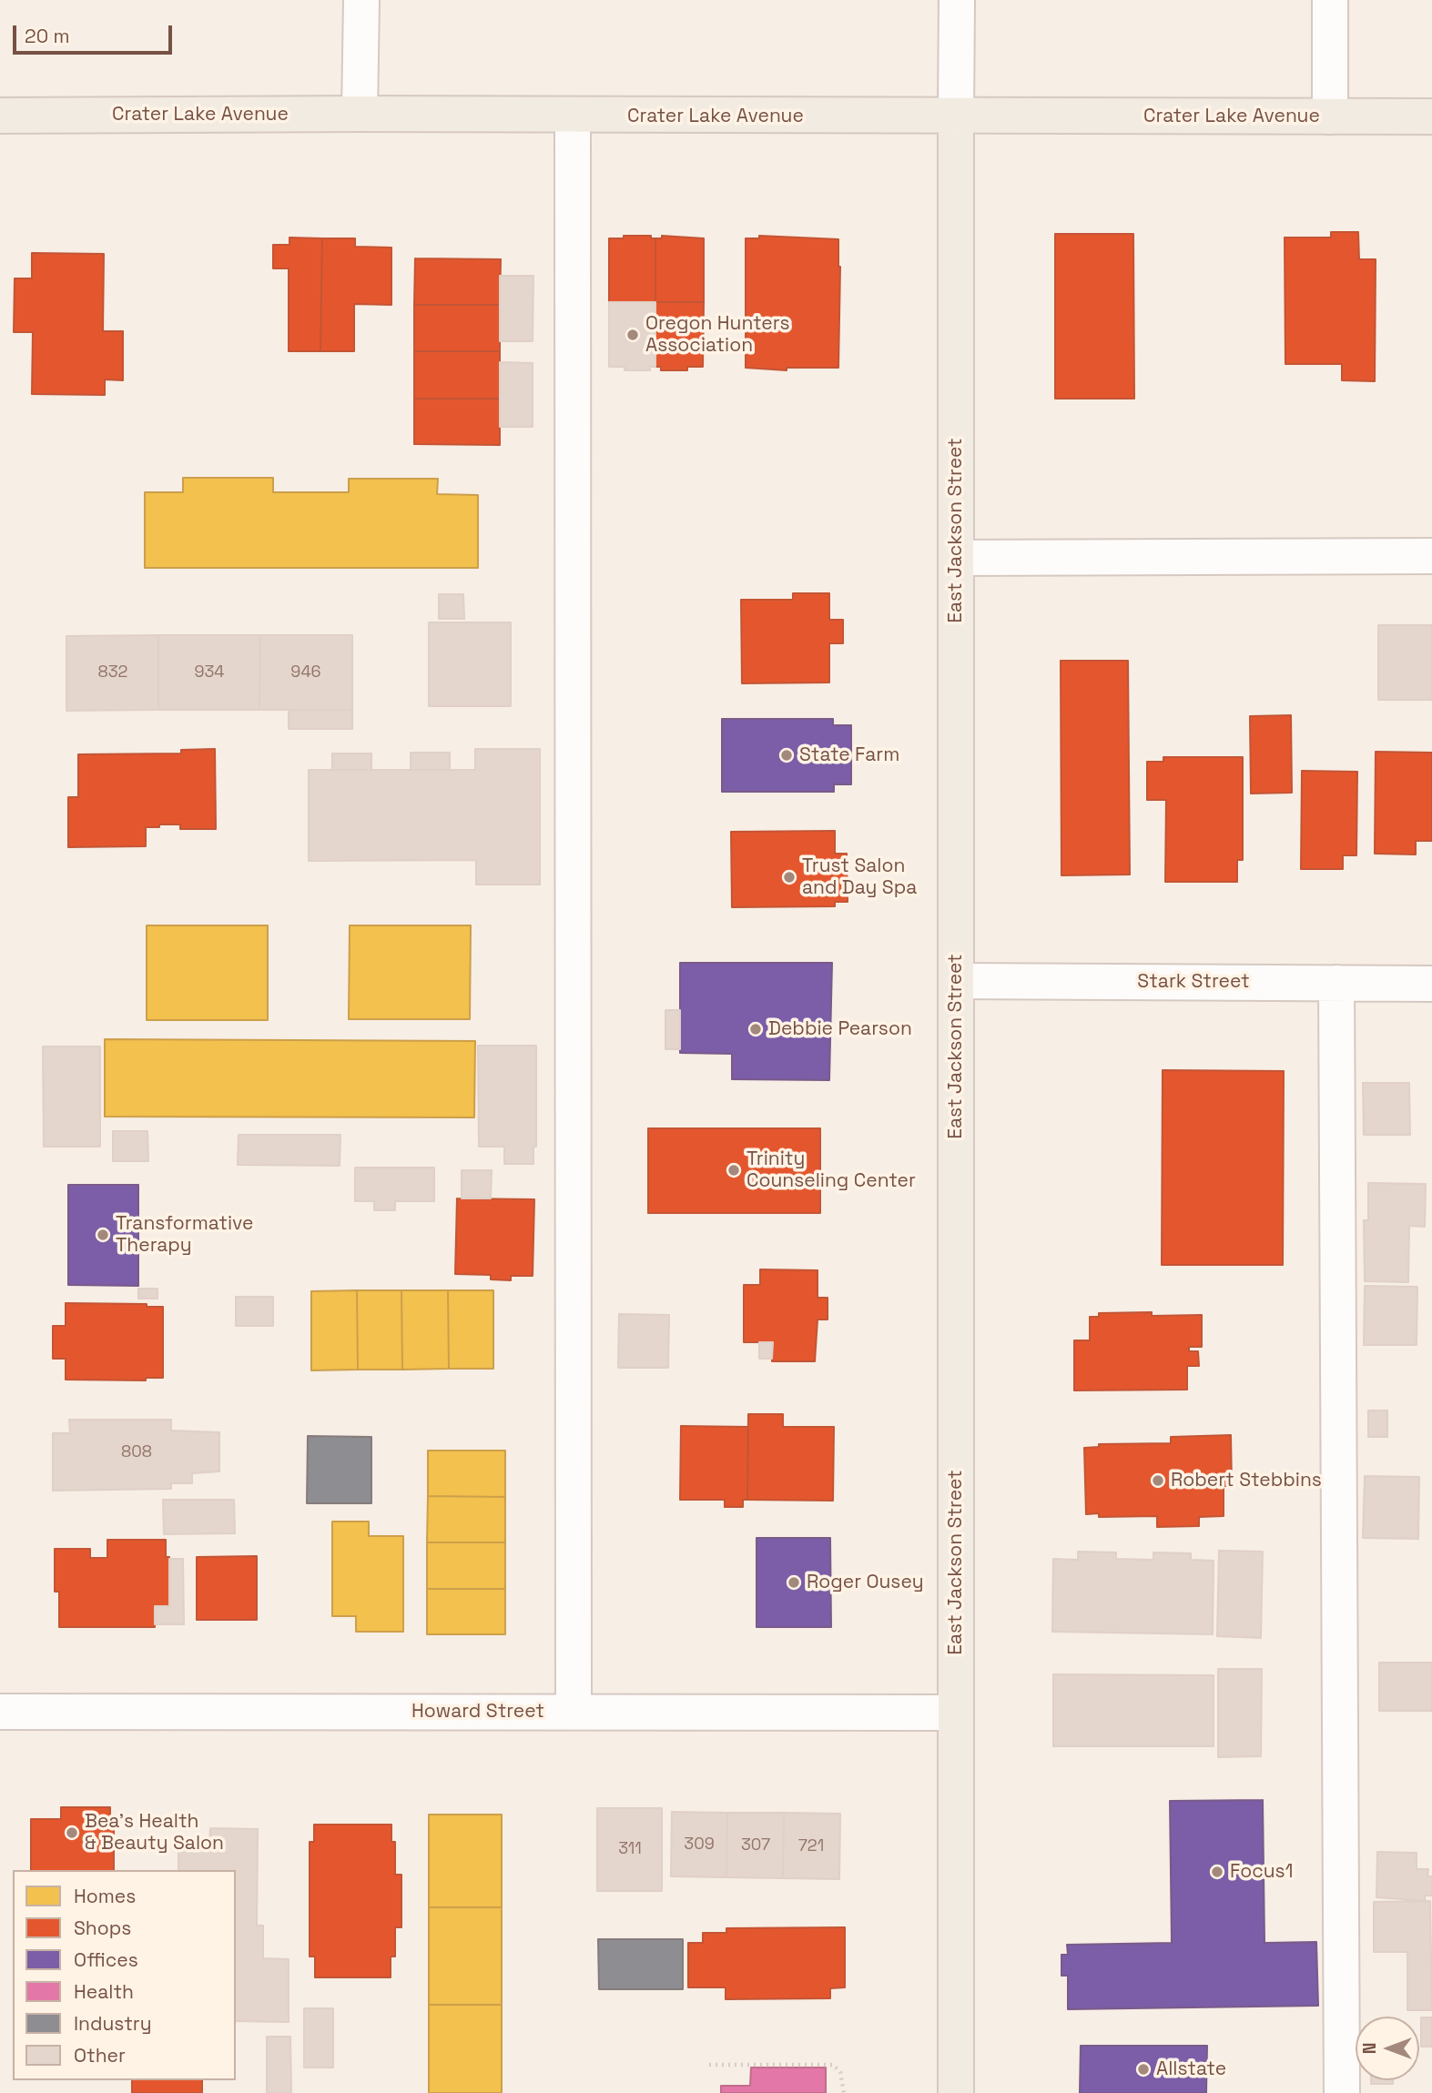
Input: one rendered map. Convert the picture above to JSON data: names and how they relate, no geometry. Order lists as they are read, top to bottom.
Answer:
{
  "streets": {
    "main road": ["Crater Lake Avenue", "East Jackson Street"],
    "street": ["Stark Street", "Howard Street"]
  },
  "crossings": [
    ["Crater Lake Avenue", "East Jackson Street"],
    ["East Jackson Street", "Stark Street"],
    ["East Jackson Street", "Howard Street"]
  ],
  "places": [
    "Oregon Hunters Association",
    "State Farm",
    "Trust Salon and Day Spa",
    "Debbie Pearson",
    "Trinity Counseling Center",
    "Transformative Therapy",
    "Robert Stebbins",
    "Roger Ousey",
    "Bea's Health & Beauty Salon",
    "Focus1",
    "Allstate"
  ],
  "house_numbers": [
    "832",
    "934",
    "946",
    "808",
    "309",
    "307",
    "721",
    "311"
  ],
  "legend": [
    "Homes",
    "Shops",
    "Offices",
    "Health",
    "Industry",
    "Other"
  ],
  "scale_bar": "20 m",
  "north": "left"
}
